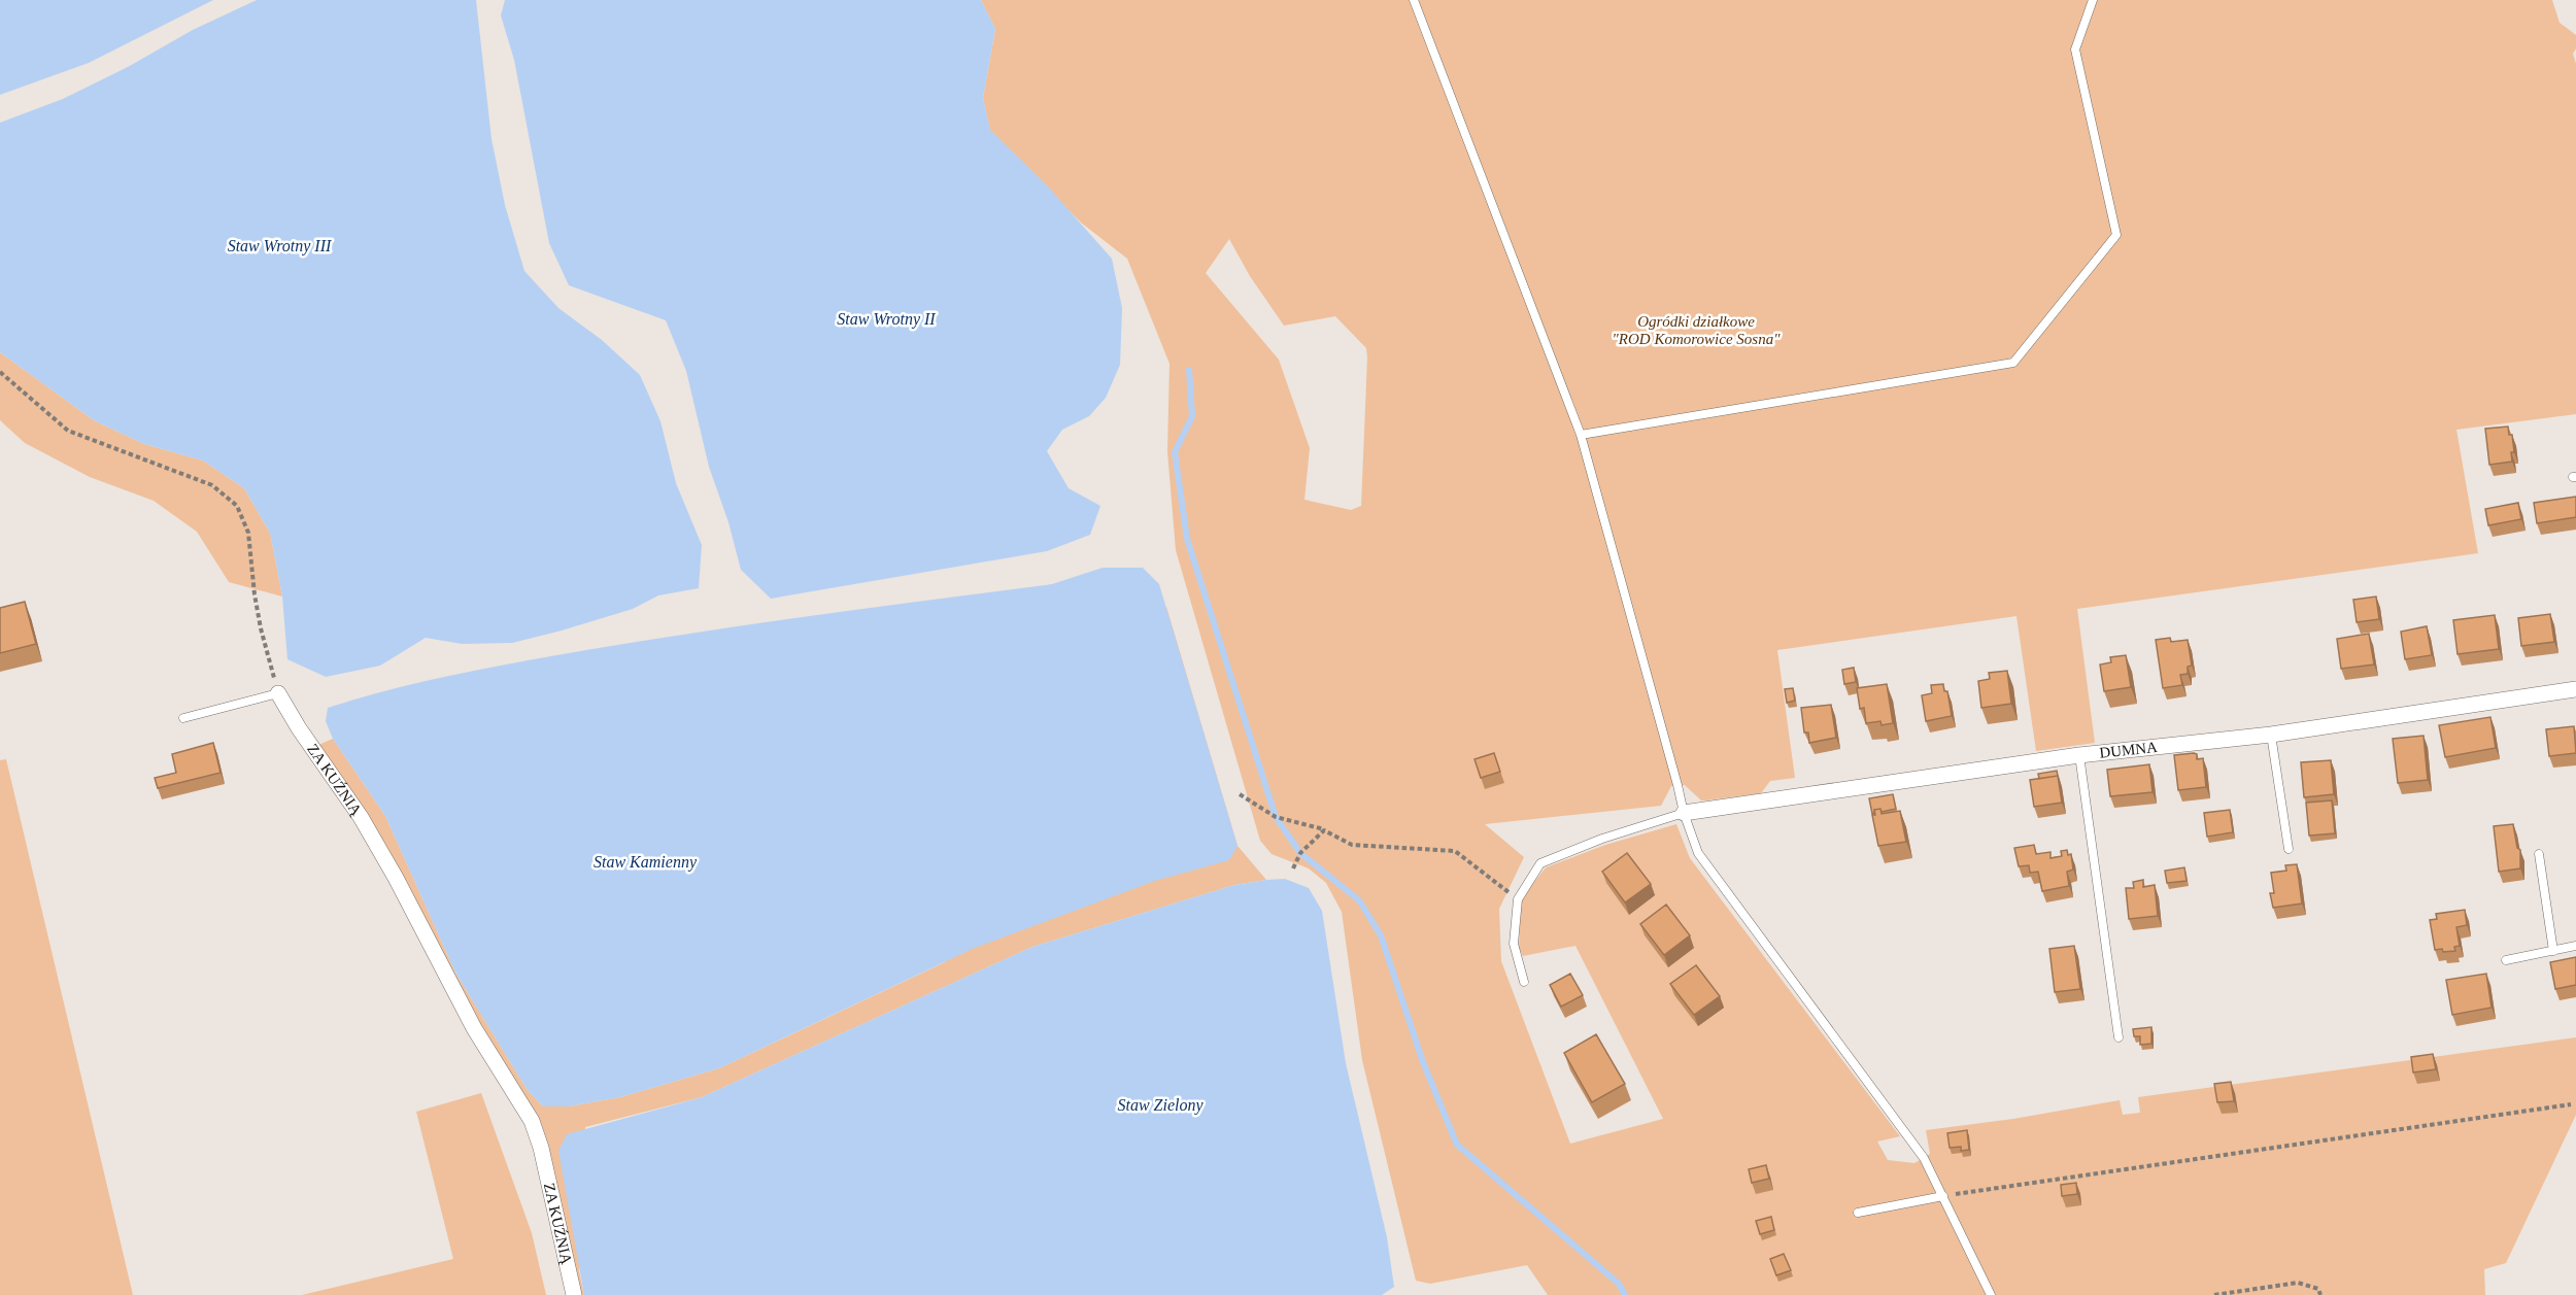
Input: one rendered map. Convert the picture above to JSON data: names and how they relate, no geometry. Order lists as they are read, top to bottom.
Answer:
{
  "streets": {
    "street": ["DUMNA", "ZA KUŹNIĄ"]
  },
  "water": [
    "Staw Wrotny III",
    "Staw Wrotny II",
    "Staw Kamienny",
    "Staw Zielony"
  ],
  "parks": ["Ogródki działkowe \"ROD Komorowice Sosna\""]
}
